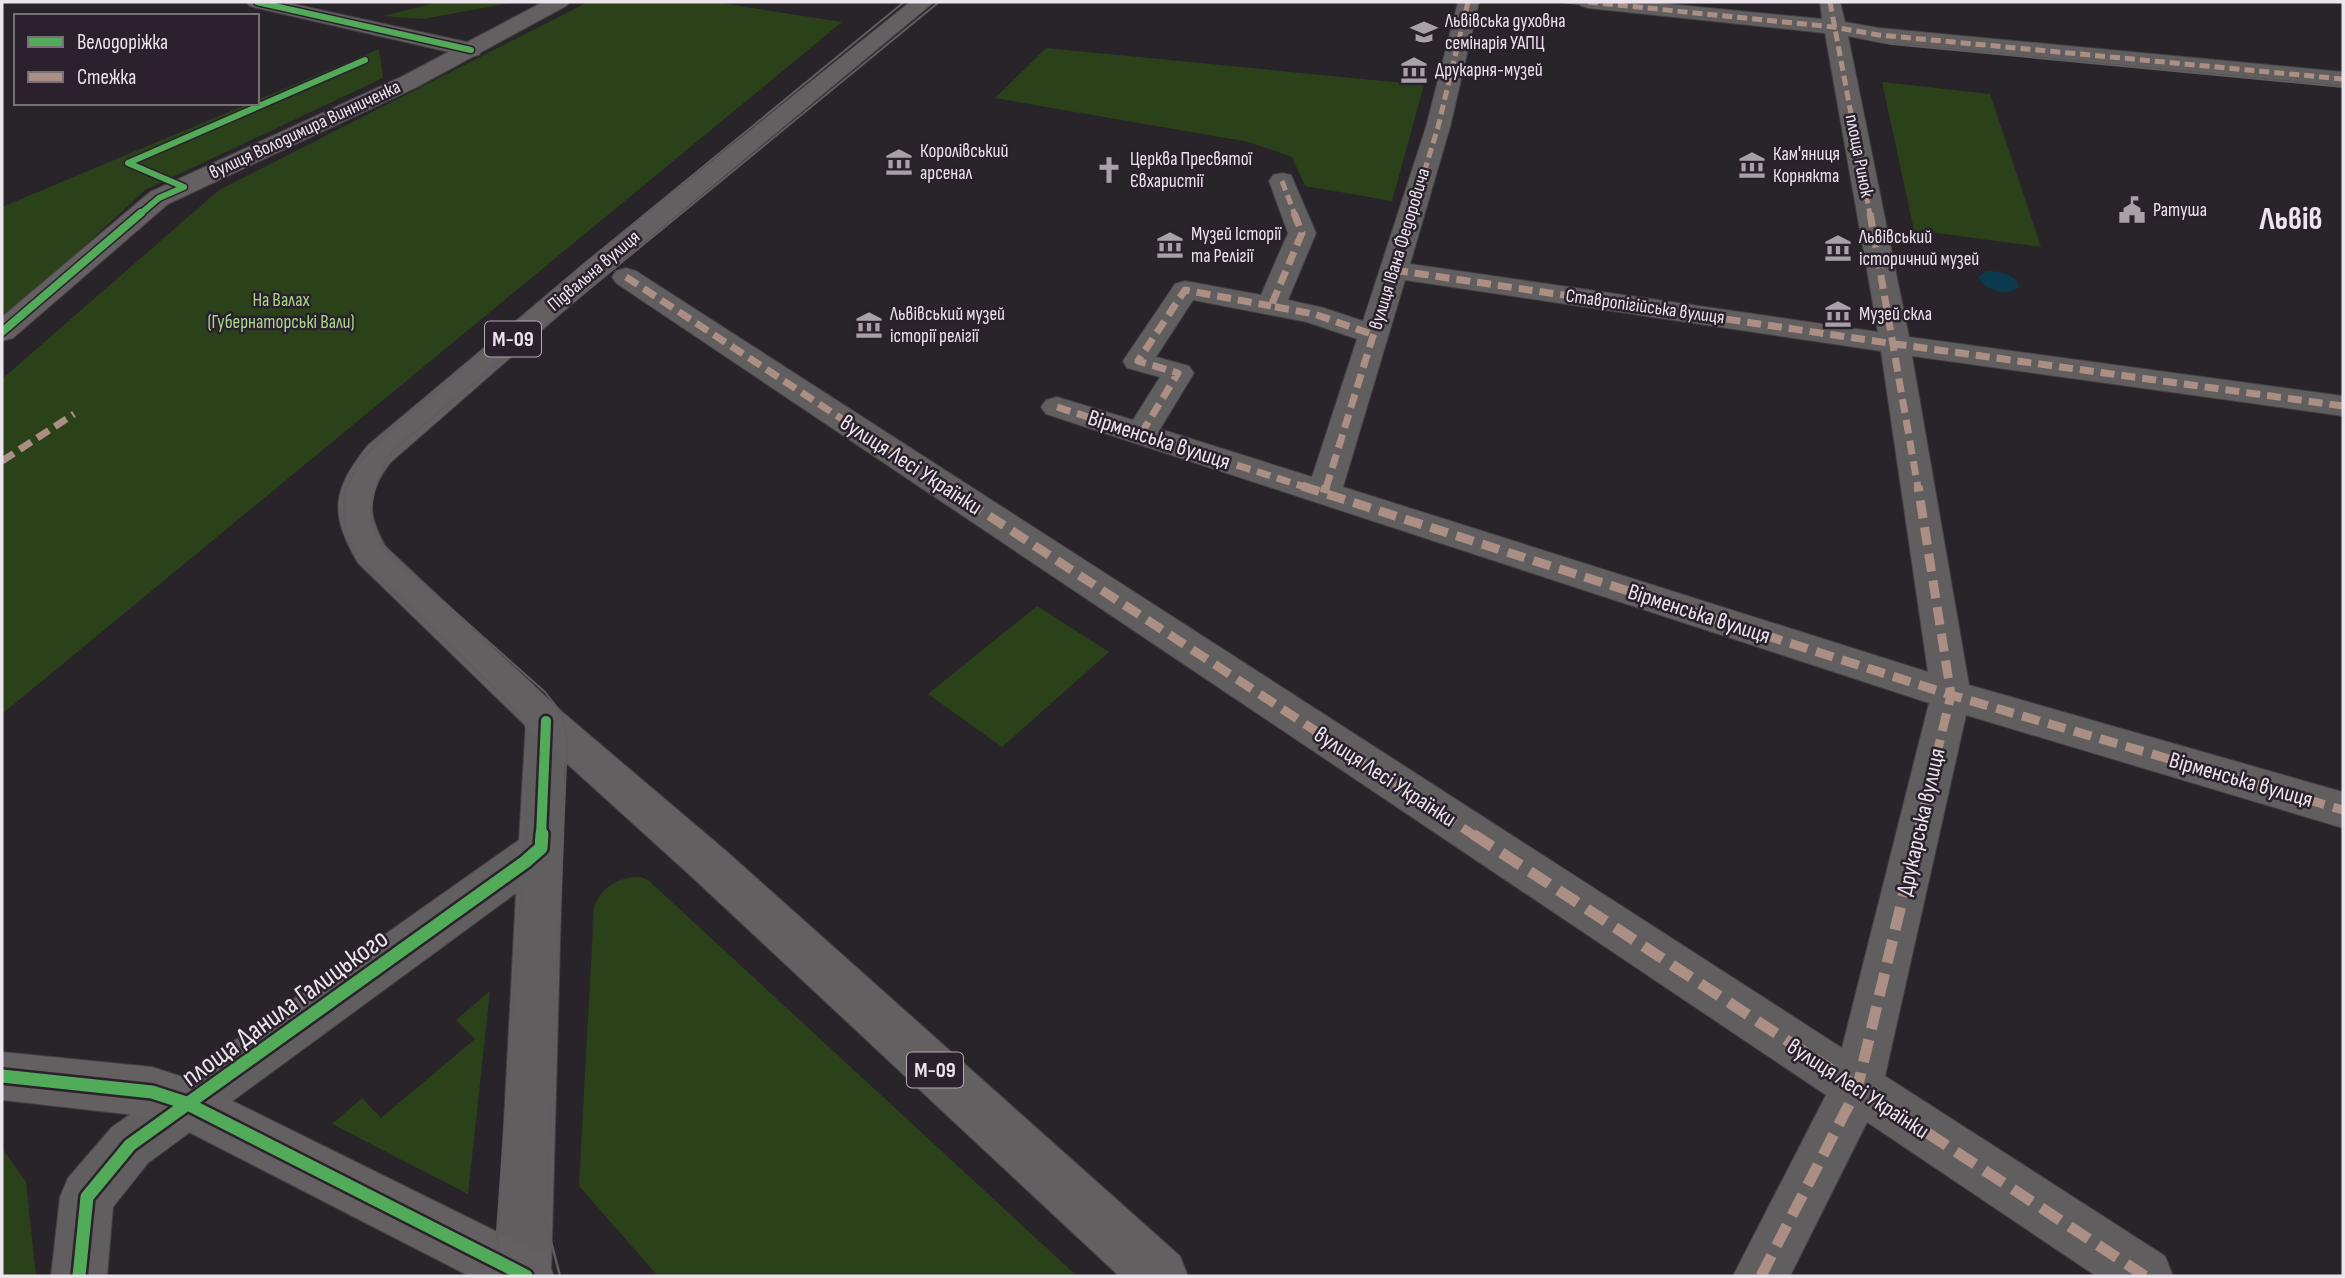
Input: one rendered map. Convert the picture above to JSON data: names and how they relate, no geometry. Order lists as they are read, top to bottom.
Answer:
{
  "streets": {
    "main road": [
      "вулиця Володимира Винниченка",
      "Підвальна вулиця",
      "М-09",
      "площа Данила Галицького"
    ],
    "street": [
      "площа Ринок",
      "вулиця Івана Федоровича",
      "Ставропігійська вулиця",
      "Вірменська вулиця",
      "вулиця Лесі Українки",
      "Друкарська вулиця"
    ]
  },
  "crossings": [
    ["площа Ринок", "Ставропігійська вулиця"],
    ["площа Ринок", "Друкарська вулиця"],
    ["вулиця Івана Федоровича", "Ставропігійська вулиця"],
    ["вулиця Івана Федоровича", "Вірменська вулиця"],
    ["Підвальна вулиця", "М-09"],
    ["Підвальна вулиця", "площа Данила Галицького"],
    ["Ставропігійська вулиця", "Друкарська вулиця"],
    ["М-09", "площа Данила Галицького"],
    ["Вірменська вулиця", "Друкарська вулиця"],
    ["вулиця Лесі Українки", "Друкарська вулиця"]
  ],
  "districts": ["Львів"],
  "parks": ["На Валах (Губернаторські Вали)"],
  "places": {
    "school or university": ["Львівська духовна семінарія УАПЦ"],
    "museum": [
      "Друкарня-музей",
      "Королівський арсенал",
      "Кам'яниця Корнякта",
      "Музей Історії та Релігії",
      "Львівський історичний музей",
      "Музей скла",
      "Львівський музей історії релігії"
    ],
    "church": ["Церква Пресвятої Євхаристії"],
    "public building": ["Ратуша"]
  },
  "legend": ["Велодоріжка", "Стежка"]
}
